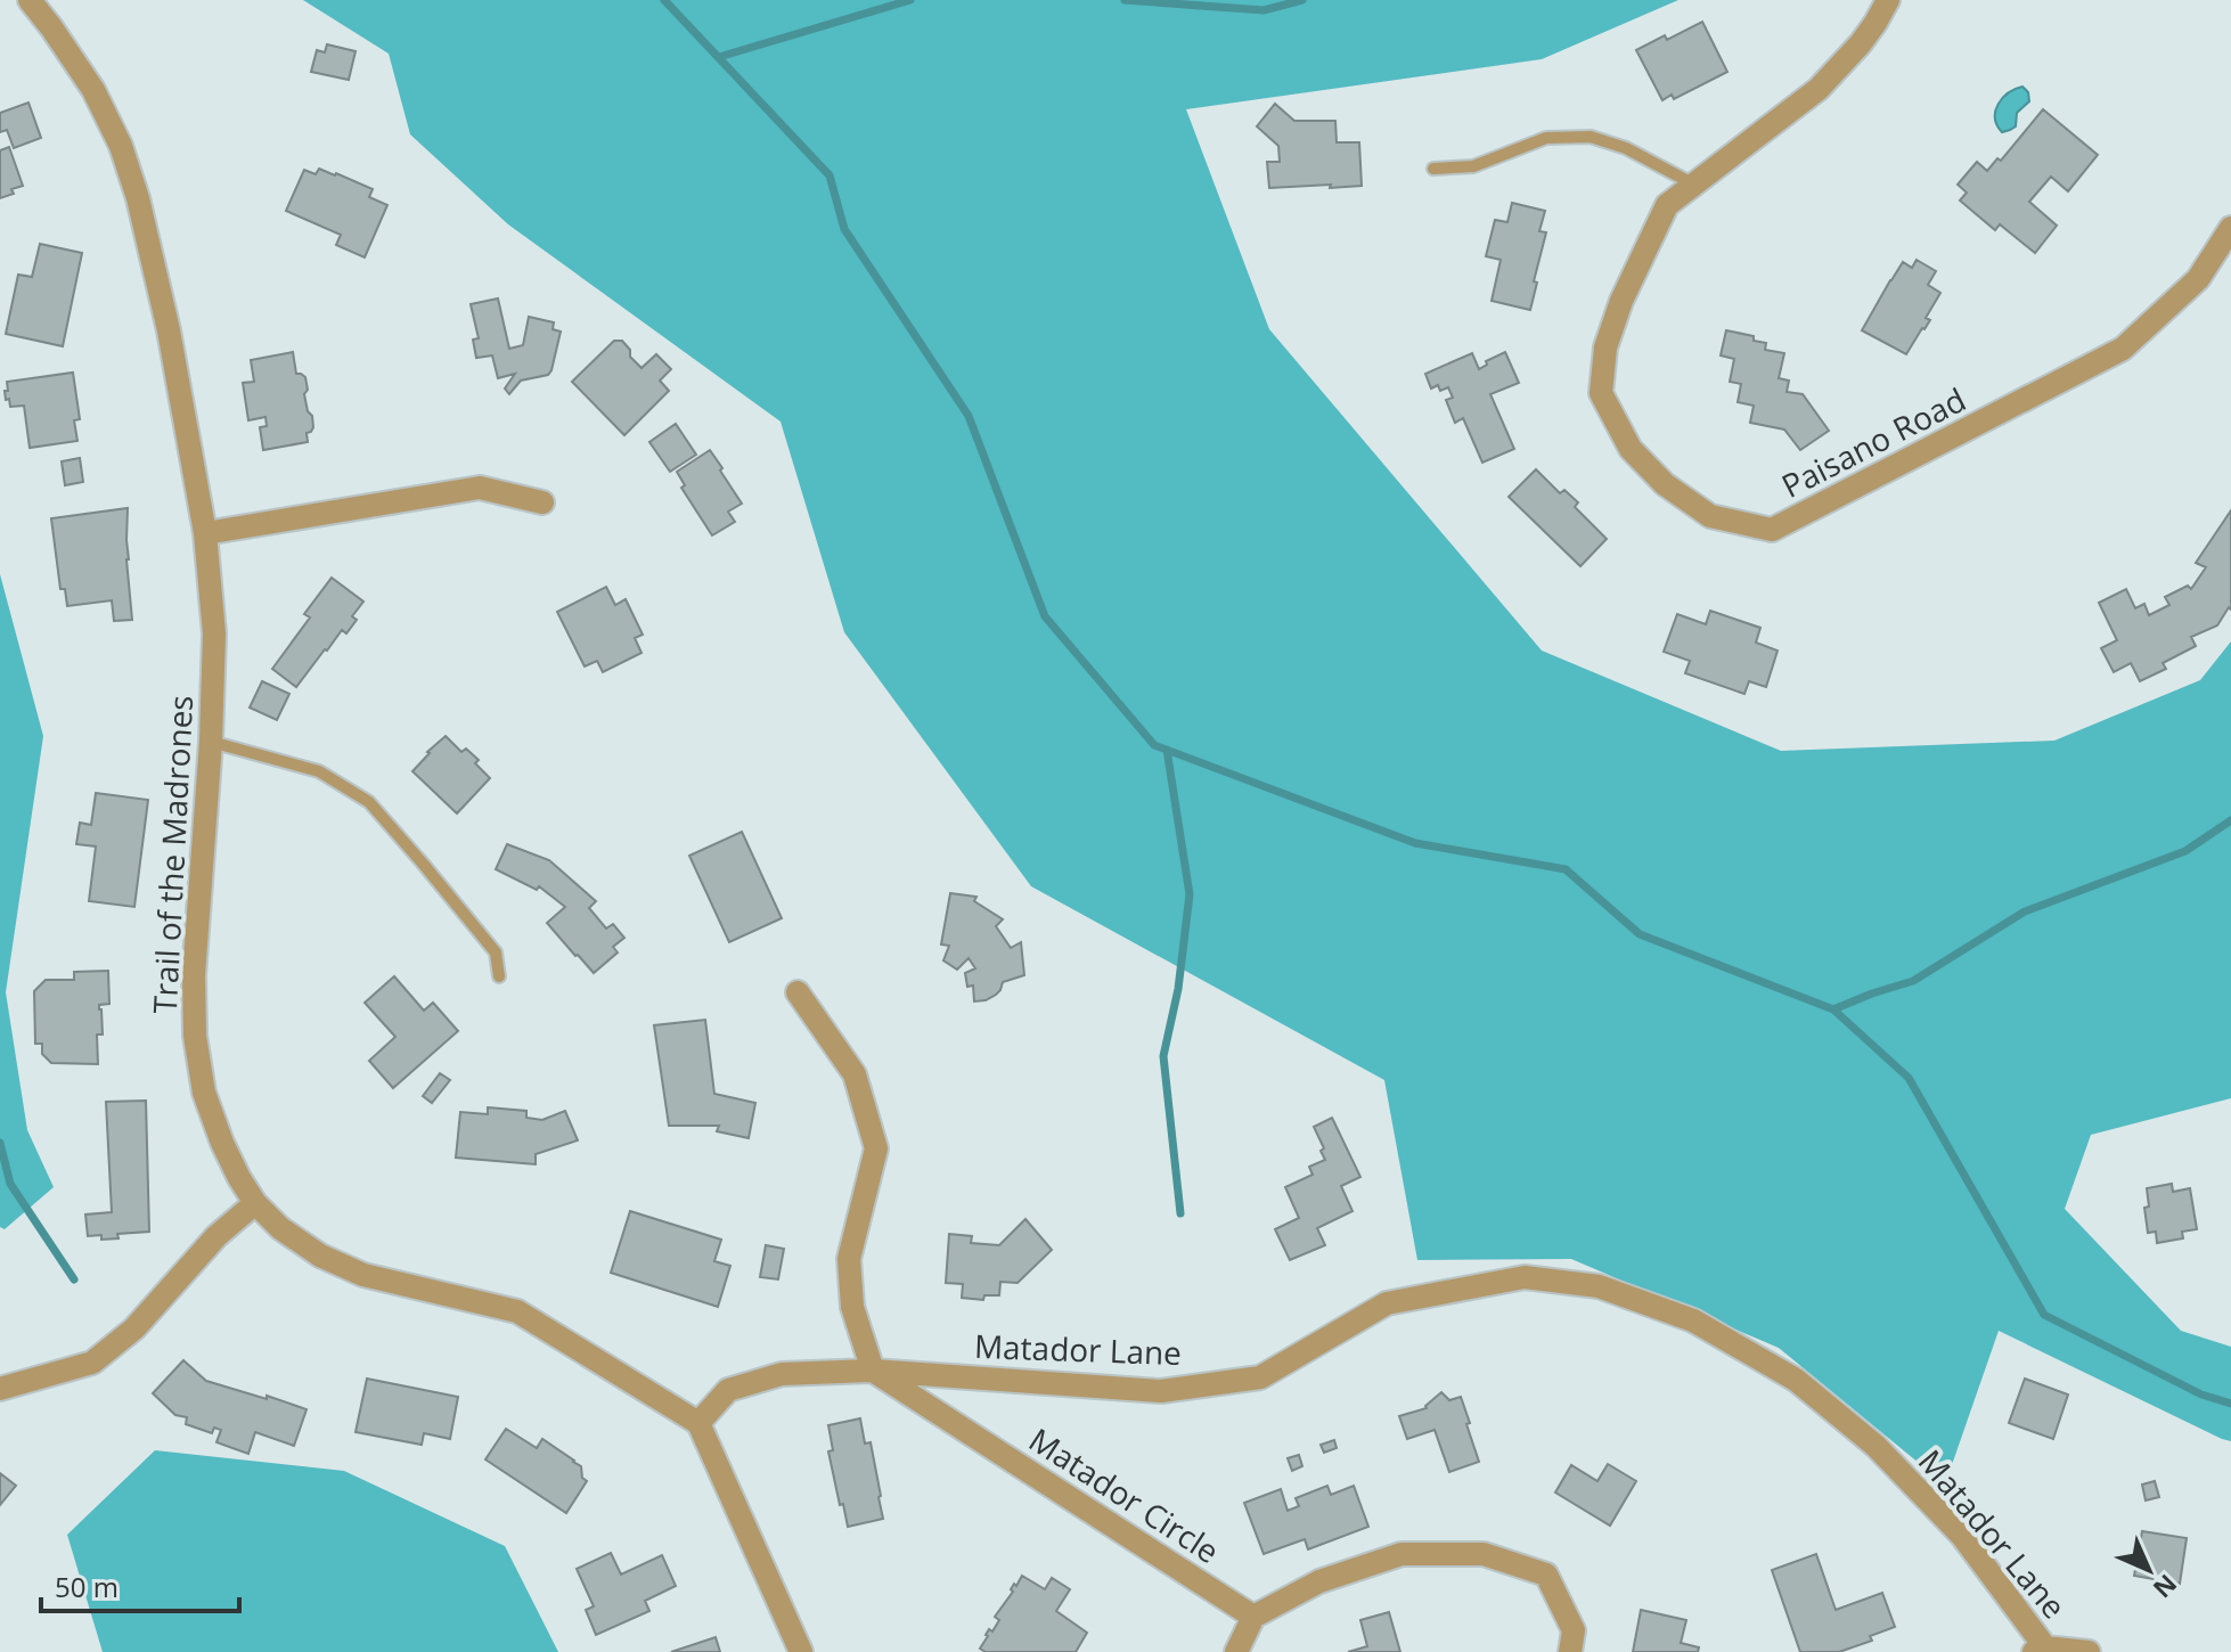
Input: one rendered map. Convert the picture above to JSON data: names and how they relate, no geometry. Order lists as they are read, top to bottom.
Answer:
{
  "streets": {
    "street": [
      "Paisano Road",
      "Trail of the Madrones",
      "Matador Lane",
      "Matador Circle"
    ]
  },
  "crossings": [
    ["Trail of the Madrones", "Matador Lane"],
    ["Matador Lane", "Matador Circle"]
  ],
  "scale_bar": "50 m",
  "north": "bottom right"
}
